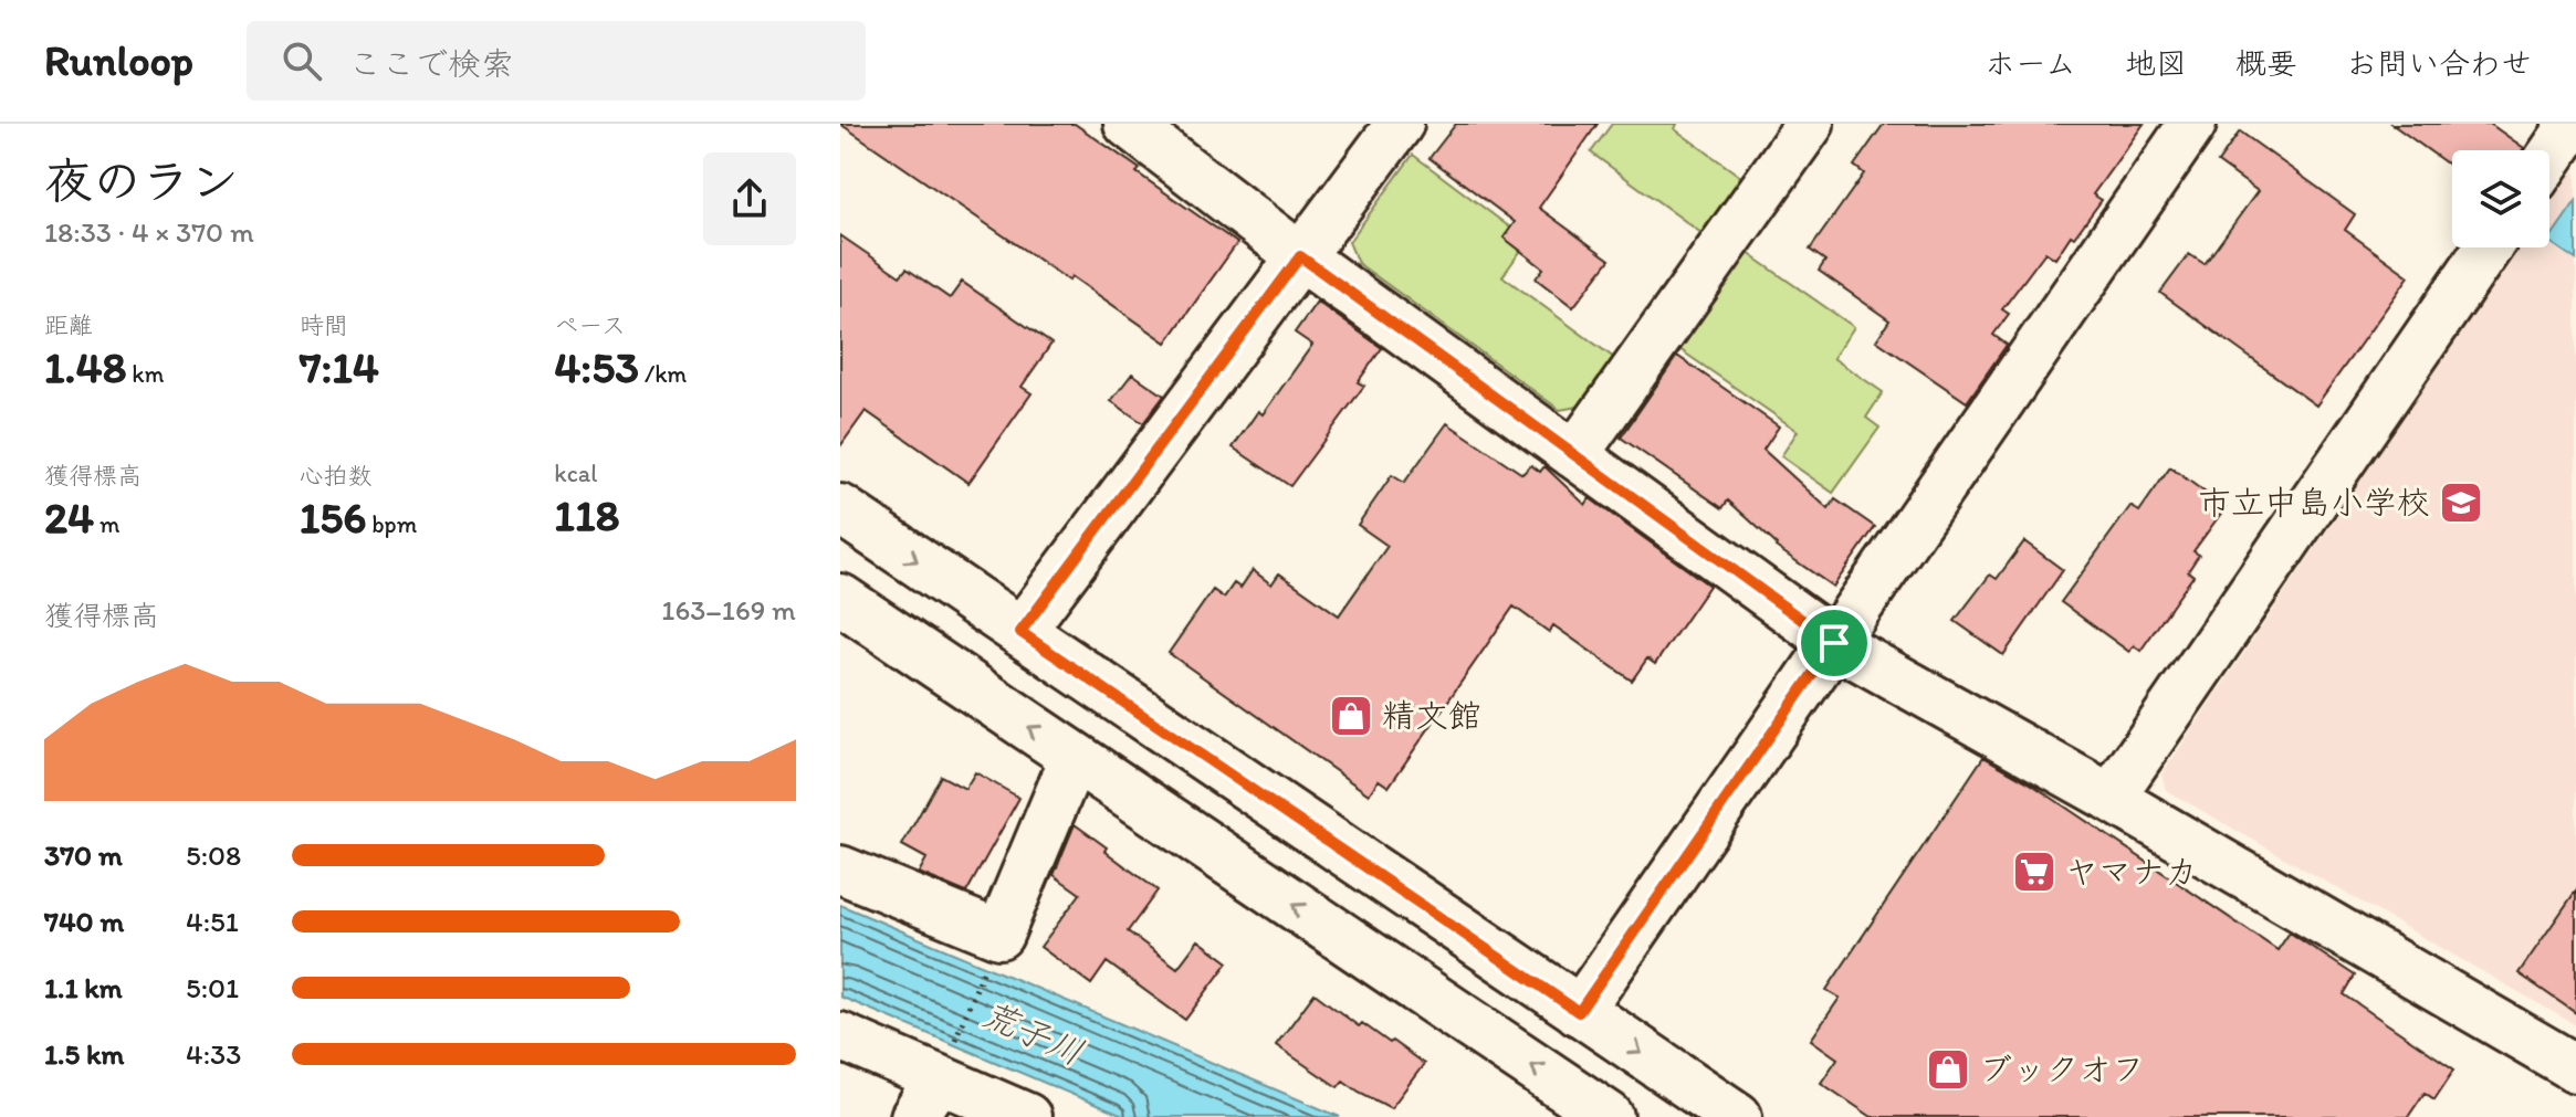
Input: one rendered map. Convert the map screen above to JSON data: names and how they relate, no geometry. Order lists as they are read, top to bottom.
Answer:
{
  "water": ["荒子川"],
  "places": {
    "school or university": ["市立中島小学校"],
    "shop": ["精文館", "ブックオフ"],
    "supermarket": ["ヤマナカ"]
  },
  "page": {
    "header": "Runloop",
    "search": "ここで検索",
    "nav": [
      "ホーム",
      "地図",
      "概要",
      "お問い合わせ"
    ],
    "heading": ["夜のラン", "18:33 · 4 × 370 m"],
    "stats": [
      ["距離", "1.48 km"],
      ["時間", "7:14"],
      ["ペース", "4:53 /km"],
      ["獲得標高", "24 m"],
      ["心拍数", "156 bpm"],
      ["kcal", "118"]
    ],
    "chart": ["獲得標高", "163–169 m"],
    "list": [
      {
        "name": "370 m",
        "note": "5:08"
      },
      {
        "name": "740 m",
        "note": "4:51"
      },
      {
        "name": "1.1 km",
        "note": "5:01"
      },
      {
        "name": "1.5 km",
        "note": "4:33"
      }
    ]
  }
}
